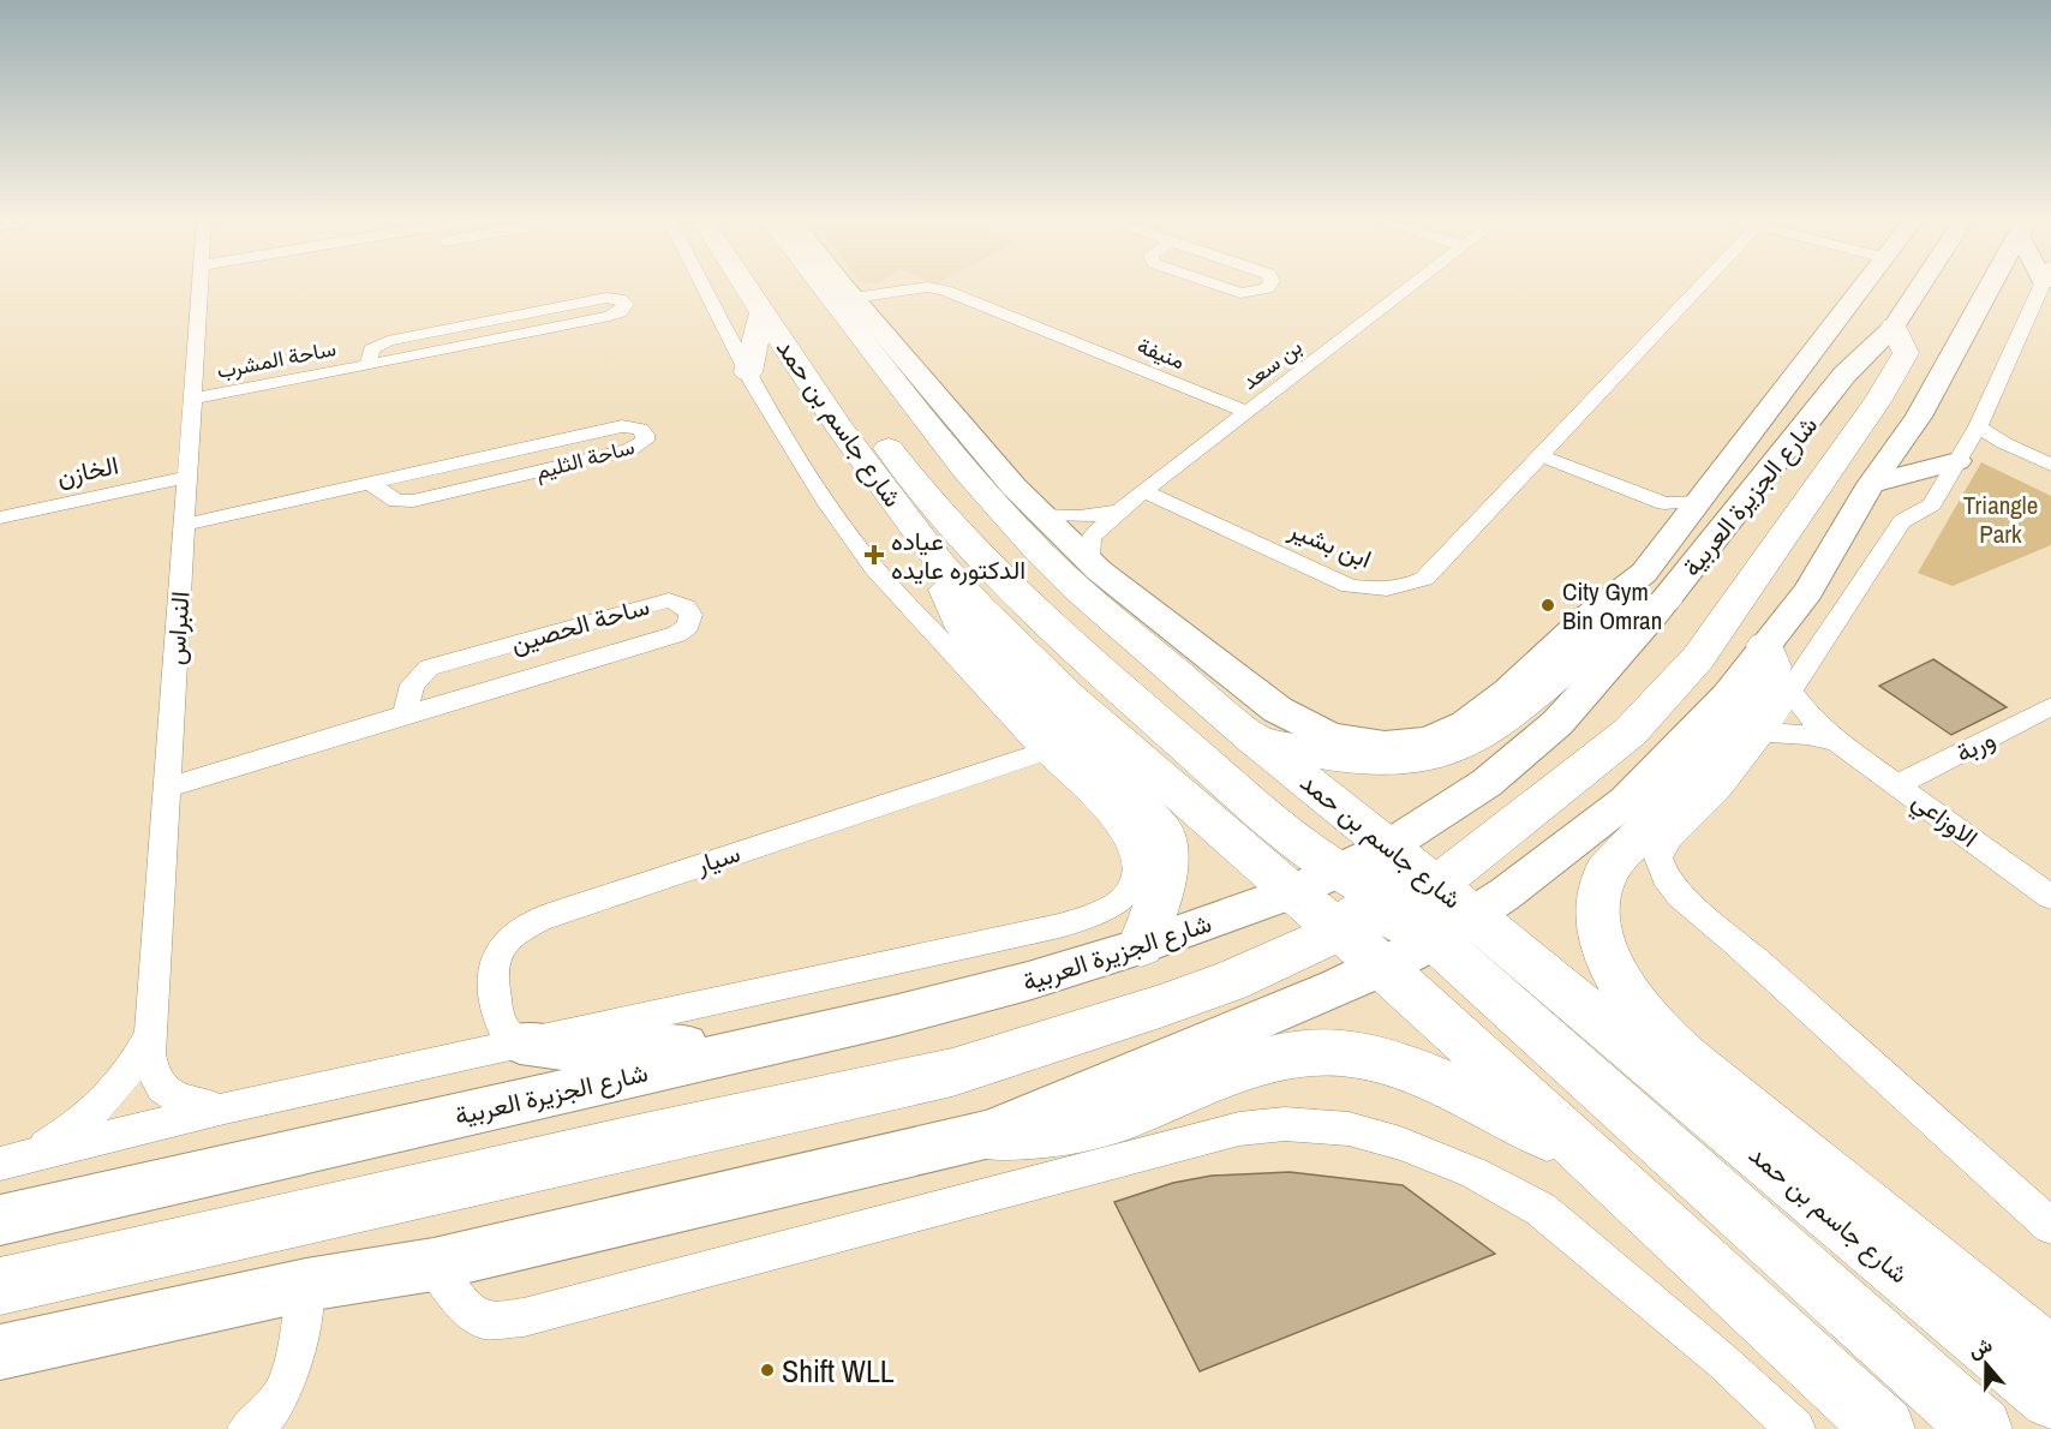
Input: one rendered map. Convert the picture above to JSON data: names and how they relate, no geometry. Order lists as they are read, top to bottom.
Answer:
{
  "streets": {
    "main road": ["شارع جاسم بن حمد", "شارع الجزيرة العربية"],
    "street": [
      "منيفة",
      "ساحة المشرب",
      "بن سعد",
      "ساحة الثليم",
      "الخازن",
      "ابن بشير",
      "ساحة الحصين",
      "النبراس",
      "وربة",
      "الاوزاعي",
      "سيار"
    ]
  },
  "crossings": [
    ["منيفة", "بن سعد"],
    ["منيفة", "شارع جاسم بن حمد"],
    ["ساحة المشرب", "النبراس"],
    ["بن سعد", "ابن بشير"],
    ["شارع جاسم بن حمد", "شارع الجزيرة العربية"],
    ["شارع جاسم بن حمد", "سيار"],
    ["ساحة الثليم", "النبراس"],
    ["الخازن", "النبراس"],
    ["شارع الجزيرة العربية", "النبراس"],
    ["شارع الجزيرة العربية", "سيار"],
    ["ساحة الحصين", "النبراس"],
    ["وربة", "الاوزاعي"]
  ],
  "parks": ["Triangle Park"],
  "places": {
    "health": ["عياده الدكتوره عايده"],
    "other": ["City Gym Bin Omran", "Shift WLL"]
  },
  "north": "top"
}
